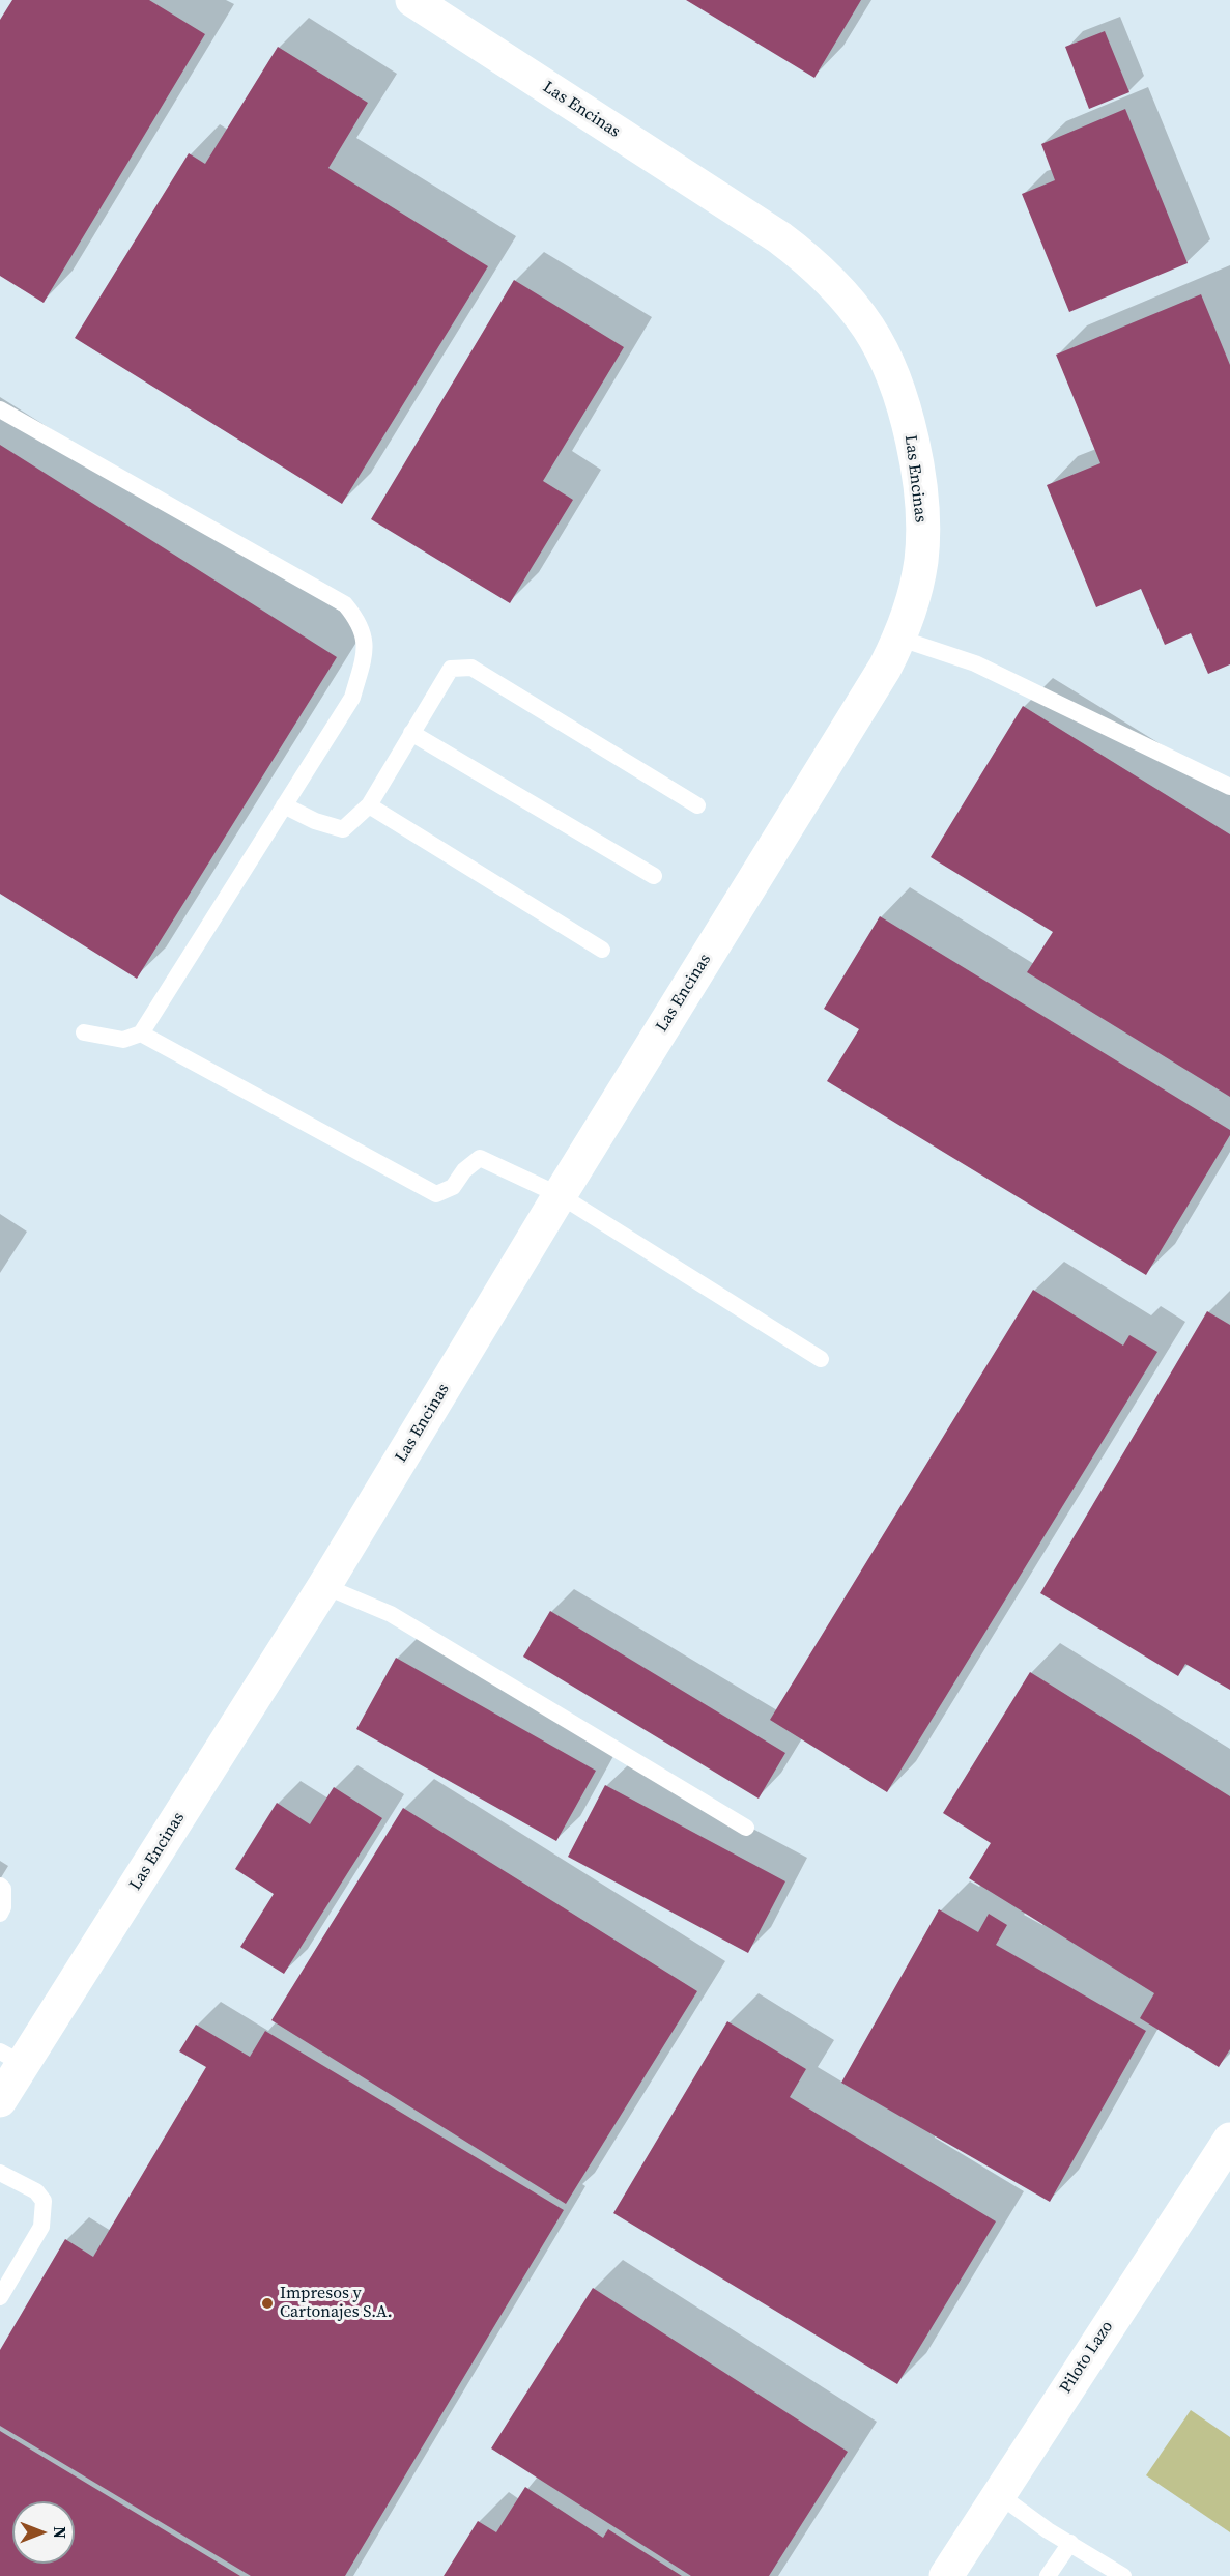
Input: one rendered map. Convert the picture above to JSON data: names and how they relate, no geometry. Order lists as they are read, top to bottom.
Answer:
{
  "streets": {
    "street": ["Las Encinas", "Piloto Lazo"]
  },
  "places": ["Impresos y Cartonajes S.A."],
  "north": "right"
}
